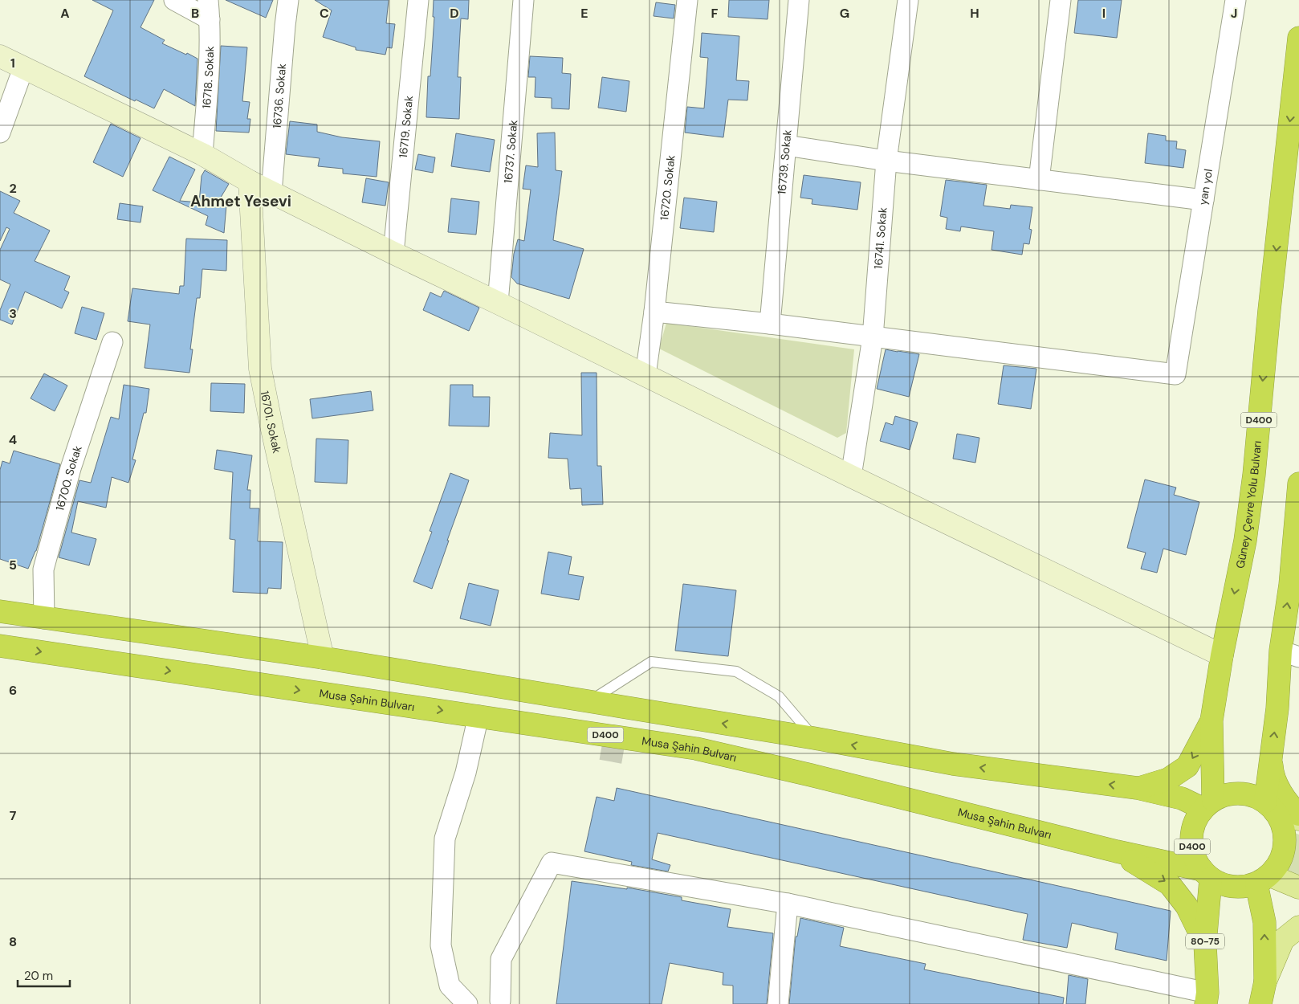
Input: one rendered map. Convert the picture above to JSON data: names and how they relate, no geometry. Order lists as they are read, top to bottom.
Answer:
{
  "streets": {
    "highway": [
      "D400",
      "Güney Çevre Yolu Bulvarı",
      "Musa Şahin Bulvarı",
      "80-75"
    ],
    "main road": ["16701. Sokak"],
    "street": [
      "16718. Sokak",
      "16736. Sokak",
      "16719. Sokak",
      "16737. Sokak",
      "16739. Sokak",
      "yan yol",
      "16720. Sokak",
      "16741. Sokak",
      "16700. Sokak"
    ]
  },
  "crossings": [
    ["yan yol", "16741. Sokak"],
    ["D400", "Güney Çevre Yolu Bulvarı"],
    ["D400", "Musa Şahin Bulvarı"],
    ["D400", "80-75"],
    ["Güney Çevre Yolu Bulvarı", "Musa Şahin Bulvarı"],
    ["Güney Çevre Yolu Bulvarı", "80-75"],
    ["Musa Şahin Bulvarı", "80-75"]
  ],
  "one_way": ["Güney Çevre Yolu Bulvarı"],
  "districts": ["Ahmet Yesevi"],
  "scale_bar": "20 m",
  "grid": {
    "columns": [
      "A",
      "B",
      "C",
      "D",
      "E",
      "F",
      "G",
      "H",
      "I",
      "J"
    ],
    "rows": [
      "1",
      "2",
      "3",
      "4",
      "5",
      "6",
      "7",
      "8"
    ]
  }
}
